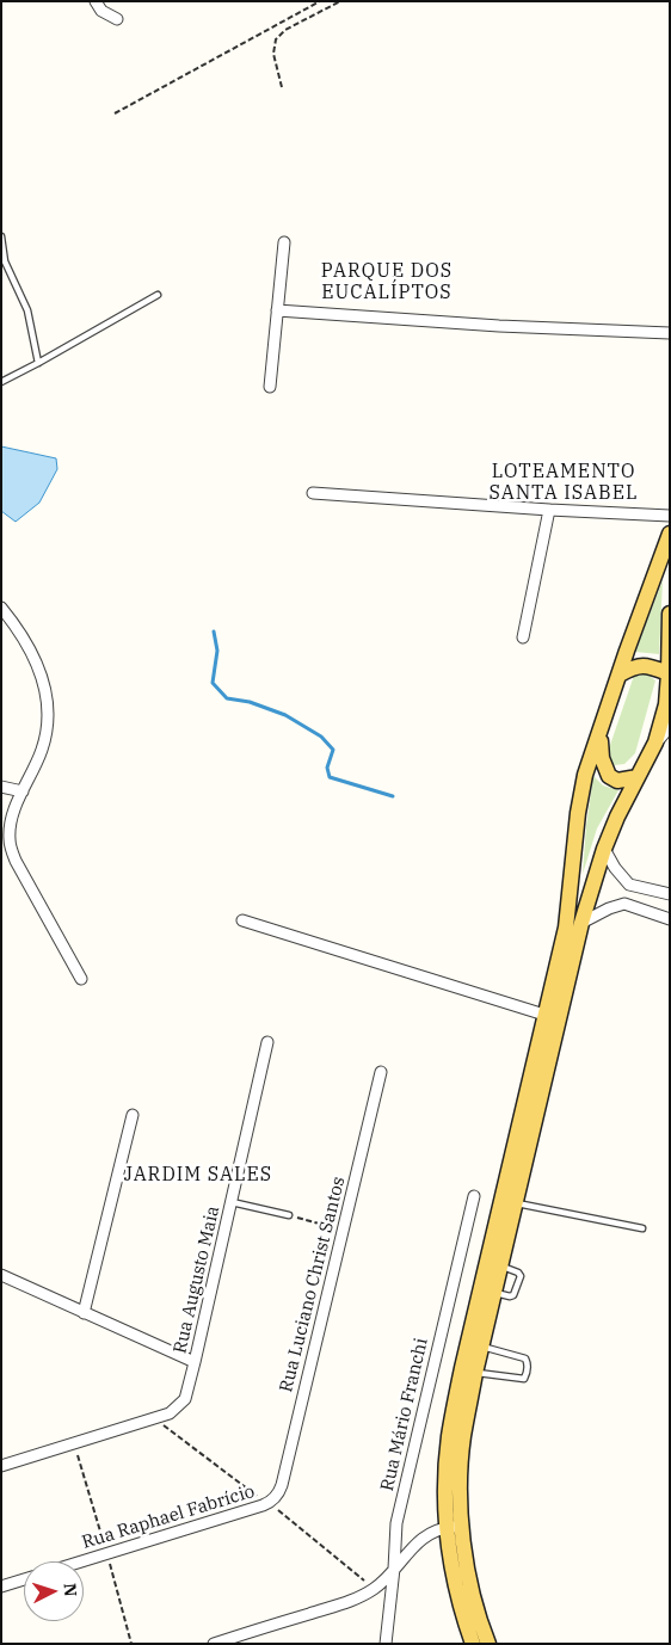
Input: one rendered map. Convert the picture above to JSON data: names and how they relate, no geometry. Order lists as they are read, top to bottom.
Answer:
{
  "streets": {
    "street": [
      "Rua Augusto Maia",
      "Rua Luciano Christ Santos",
      "Rua Mário Franchi",
      "Rua Raphael Fabrício"
    ]
  },
  "crossings": [
    ["Rua Luciano Christ Santos", "Rua Raphael Fabrício"]
  ],
  "districts": ["PARQUE DOS EUCALÍPTOS", "LOTEAMENTO SANTA ISABEL", "JARDIM SALES"],
  "north": "right"
}
